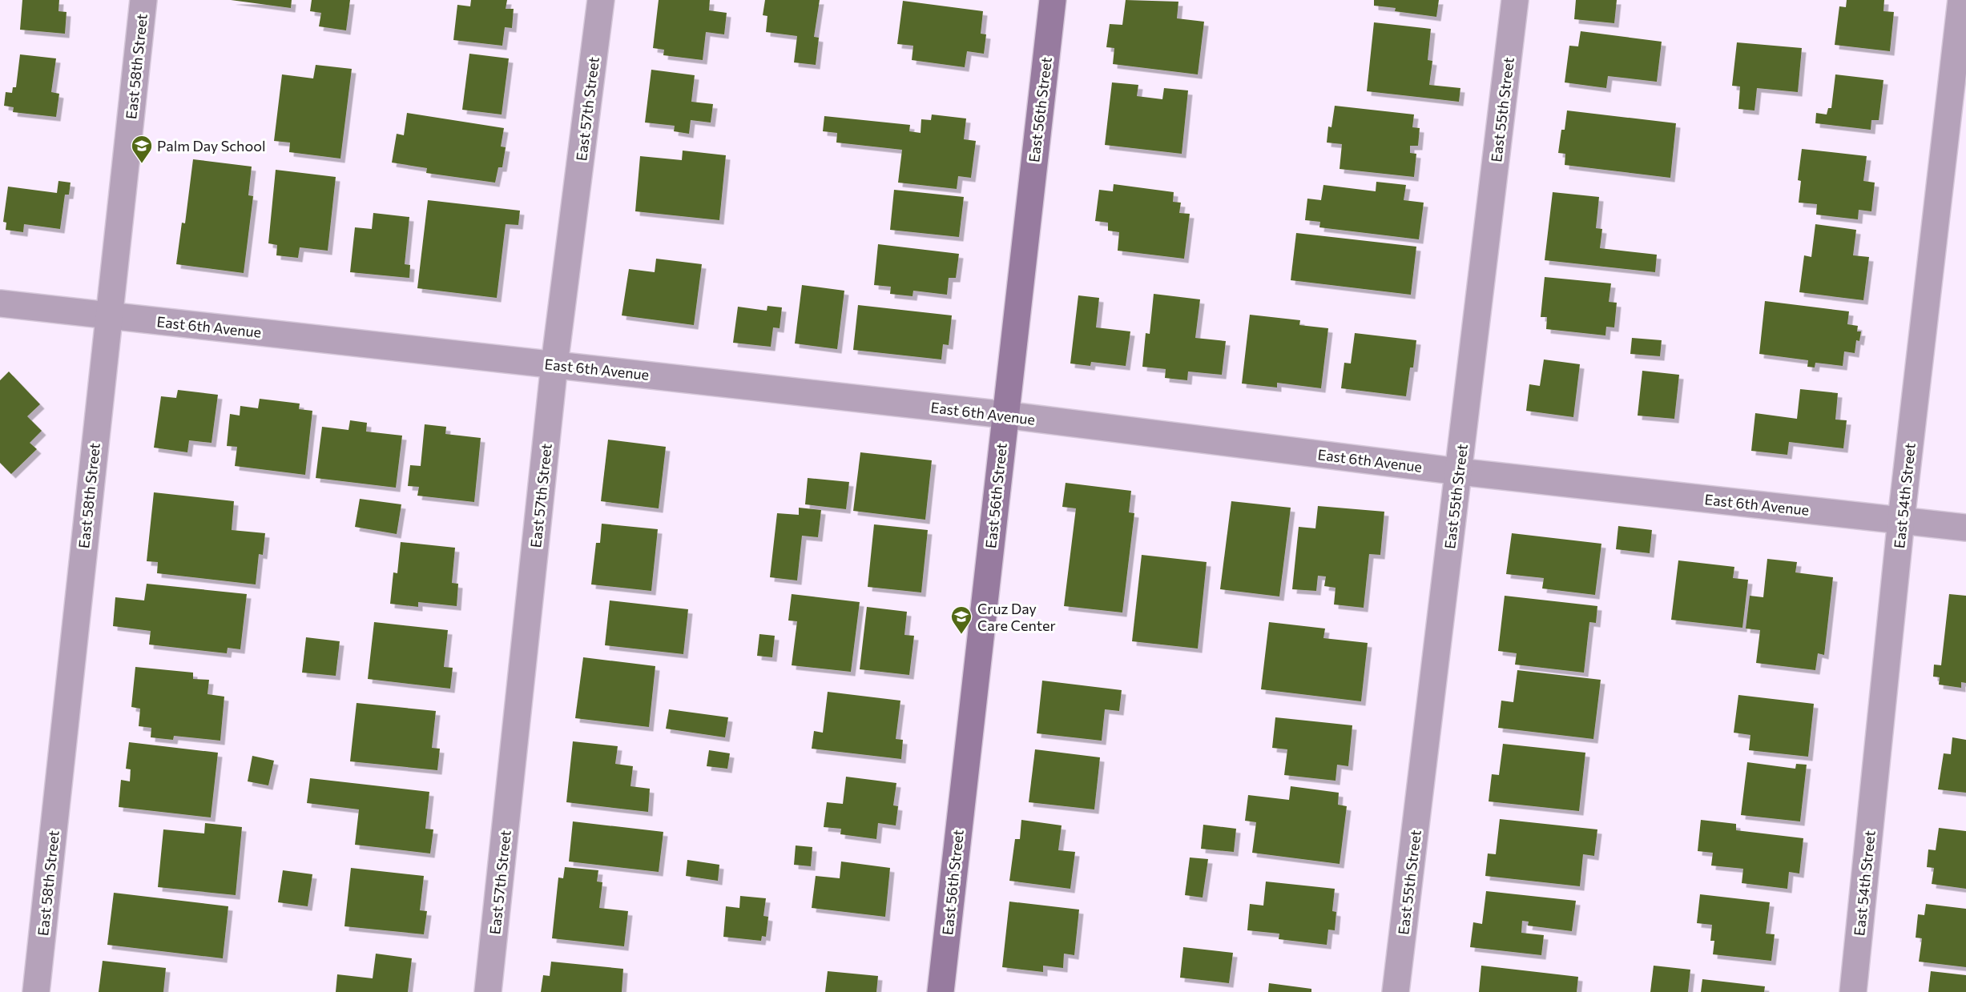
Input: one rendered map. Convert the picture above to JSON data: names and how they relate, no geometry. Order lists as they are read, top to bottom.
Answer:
{
  "streets": {
    "street": [
      "East 58th Street",
      "East 57th Street",
      "East 56th Street",
      "East 55th Street",
      "East 6th Avenue",
      "East 54th Street"
    ]
  },
  "crossings": [
    ["East 58th Street", "East 6th Avenue"],
    ["East 57th Street", "East 6th Avenue"],
    ["East 56th Street", "East 6th Avenue"],
    ["East 55th Street", "East 6th Avenue"],
    ["East 6th Avenue", "East 54th Street"]
  ],
  "places": {
    "school or university": ["Palm Day School", "Cruz Day Care Center"]
  }
}
